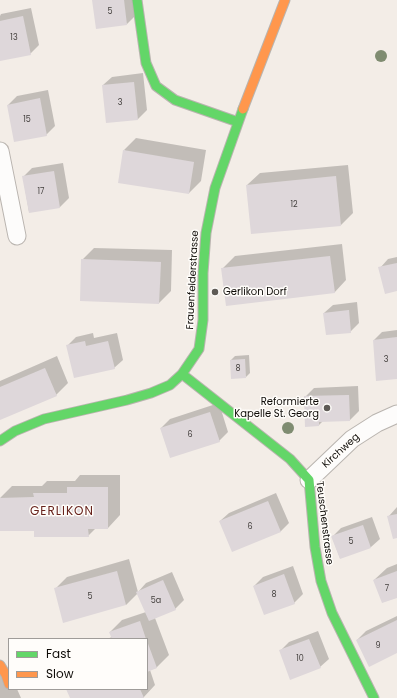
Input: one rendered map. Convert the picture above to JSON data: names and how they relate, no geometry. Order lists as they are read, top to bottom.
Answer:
{
  "streets": {
    "street": ["Frauenfelderstrasse", "Kirchweg", "Teuschenstrasse"]
  },
  "crossings": [
    ["Frauenfelderstrasse", "Teuschenstrasse"],
    ["Kirchweg", "Teuschenstrasse"]
  ],
  "districts": ["GERLIKON"],
  "places": ["Gerlikon Dorf", "Reformierte Kapelle St. Georg"],
  "house_numbers": [
    "5",
    "13",
    "3",
    "15",
    "17",
    "12",
    "3",
    "8",
    "6",
    "6",
    "5",
    "7",
    "8",
    "5",
    "5a",
    "9",
    "10"
  ],
  "legend": ["Fast", "Slow"]
}
